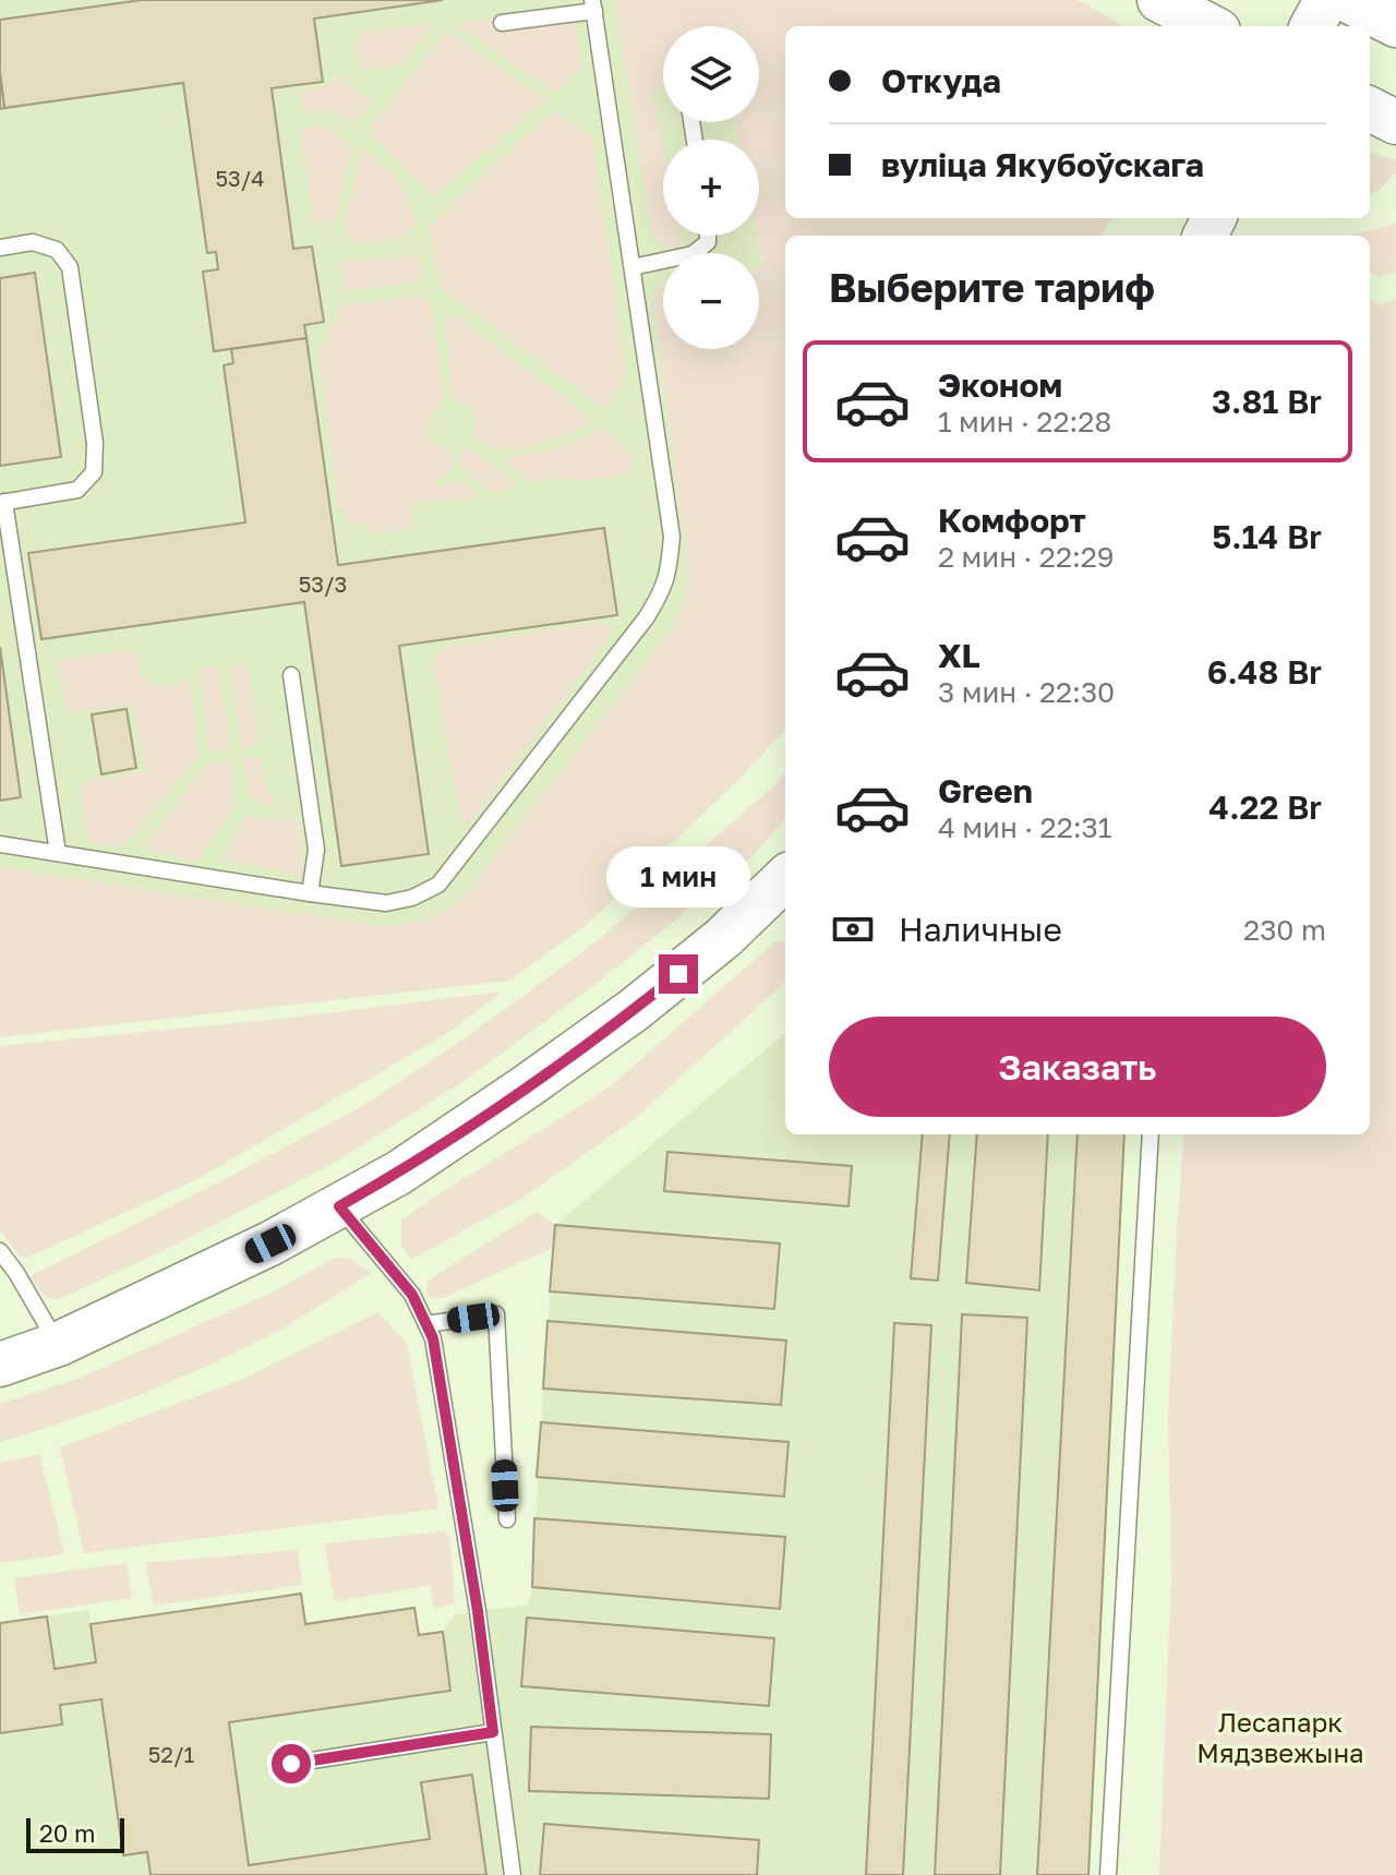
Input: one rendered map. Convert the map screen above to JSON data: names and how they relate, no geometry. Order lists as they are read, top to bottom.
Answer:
{
  "parks": ["Лесапарк Мядзвежына"],
  "house_numbers": ["53/4", "53/3", "52/1"],
  "scale_bar": "20 m",
  "page": {
    "map_buttons": ["+", "−"],
    "banner": ["Откуда", "вуліца Якубоўскага"],
    "heading": "Выберите тариф",
    "list": [
      {
        "name": "Эконом",
        "note": "1 мин · 22:28",
        "value": "3.81 Br"
      },
      {
        "name": "Комфорт",
        "note": "2 мин · 22:29",
        "value": "5.14 Br"
      },
      {
        "name": "XL",
        "note": "3 мин · 22:30",
        "value": "6.48 Br"
      },
      {
        "name": "Green",
        "note": "4 мин · 22:31",
        "value": "4.22 Br"
      }
    ],
    "bubble": "1 мин",
    "pay": ["Наличные", "230 m"],
    "buttons": "Заказать",
    "scale": "20 m"
  }
}
